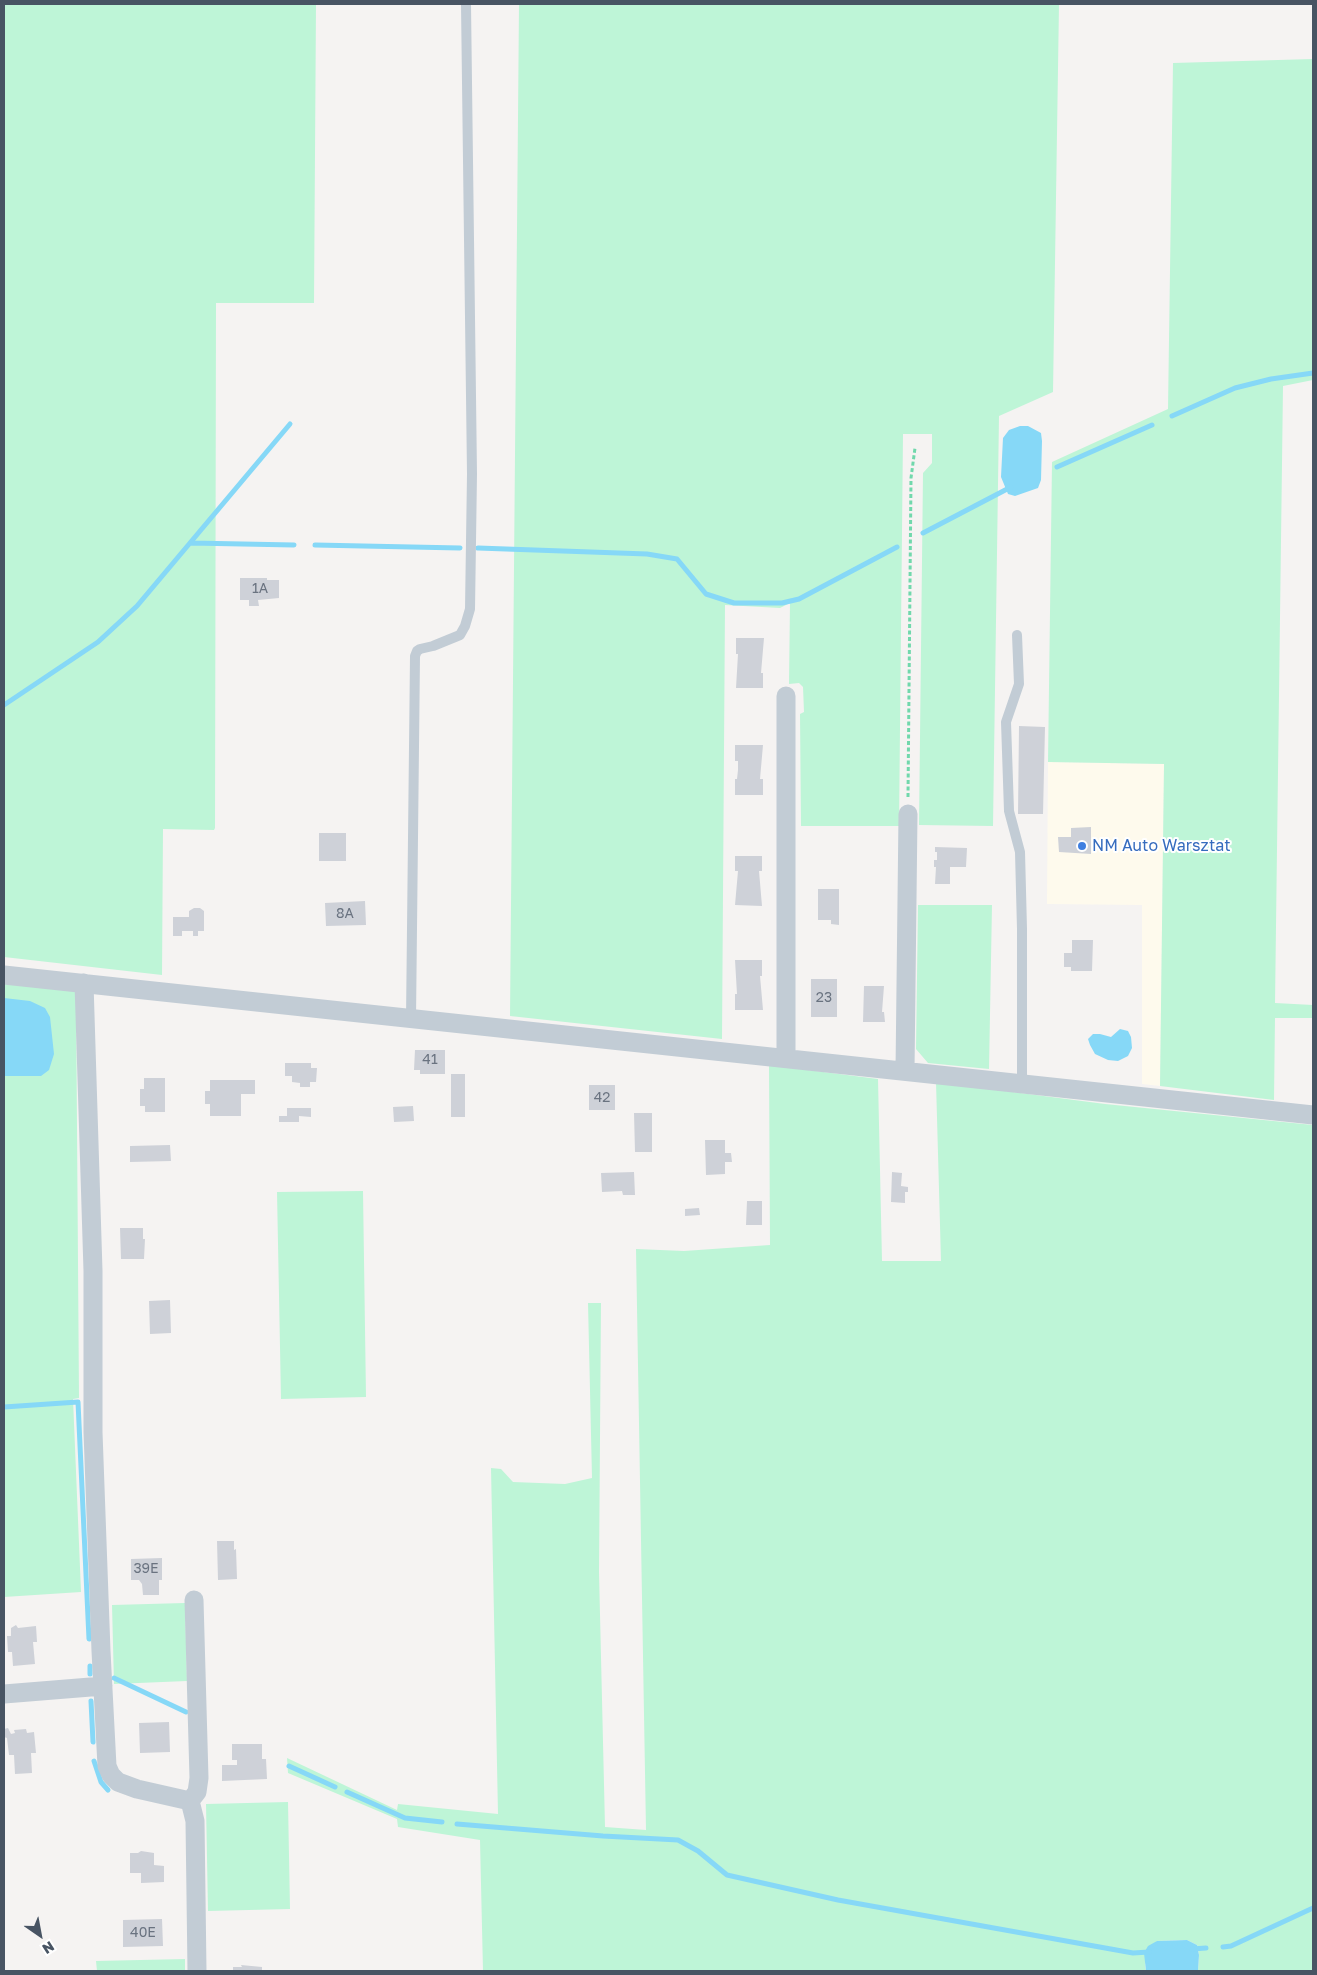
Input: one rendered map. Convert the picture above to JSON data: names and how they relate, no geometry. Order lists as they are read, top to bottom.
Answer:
{
  "places": ["NM Auto Warsztat"],
  "house_numbers": [
    "1A",
    "8A",
    "23",
    "41",
    "42",
    "39E",
    "40E"
  ],
  "north": "bottom right"
}
